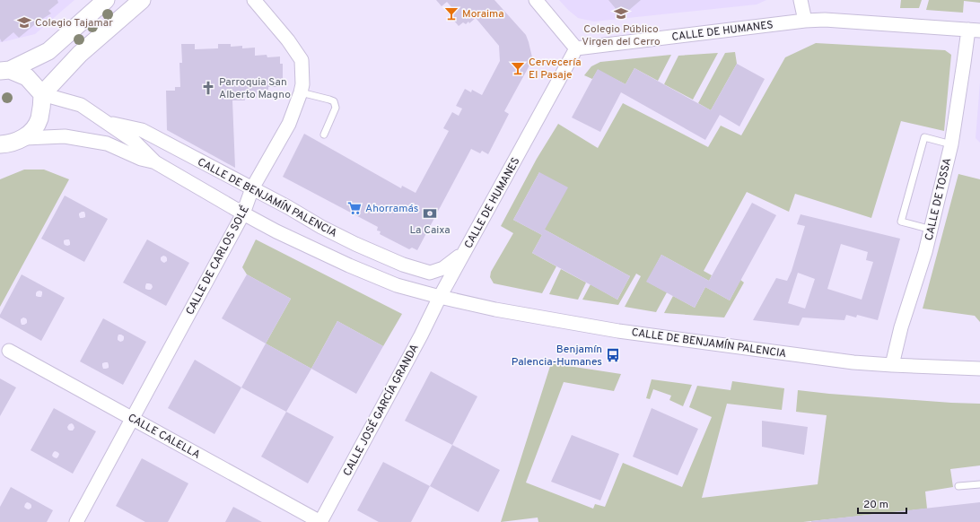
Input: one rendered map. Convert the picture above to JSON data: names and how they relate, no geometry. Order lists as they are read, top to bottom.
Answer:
{
  "streets": {
    "street": [
      "CALLE DE HUMANES",
      "CALLE DE BENJAMÍN PALENCIA",
      "CALLE DE TOSSA",
      "CALLE DE CARLOS SOLÉ",
      "CALLE JOSÉ GARCÍA GRANDA",
      "CALLE CALELLA"
    ]
  },
  "crossings": [
    ["CALLE DE HUMANES", "CALLE DE BENJAMÍN PALENCIA"],
    ["CALLE DE HUMANES", "CALLE DE TOSSA"],
    ["CALLE DE HUMANES", "CALLE JOSÉ GARCÍA GRANDA"],
    ["CALLE DE BENJAMÍN PALENCIA", "CALLE DE TOSSA"],
    ["CALLE DE BENJAMÍN PALENCIA", "CALLE DE CARLOS SOLÉ"],
    ["CALLE DE BENJAMÍN PALENCIA", "CALLE JOSÉ GARCÍA GRANDA"],
    ["CALLE DE CARLOS SOLÉ", "CALLE CALELLA"],
    ["CALLE JOSÉ GARCÍA GRANDA", "CALLE CALELLA"]
  ],
  "places": {
    "bar": ["Moraima", "Cervecería El Pasaje"],
    "school or university": ["Colegio Público Virgen del Cerro", "Colegio Tajamar"],
    "church": ["Parroquia San Alberto Magno"],
    "supermarket": ["Ahorramás"],
    "bank": ["La Caixa"],
    "bus stop": ["Benjamín Palencia-Humanes"]
  },
  "scale_bar": "20 m"
}
